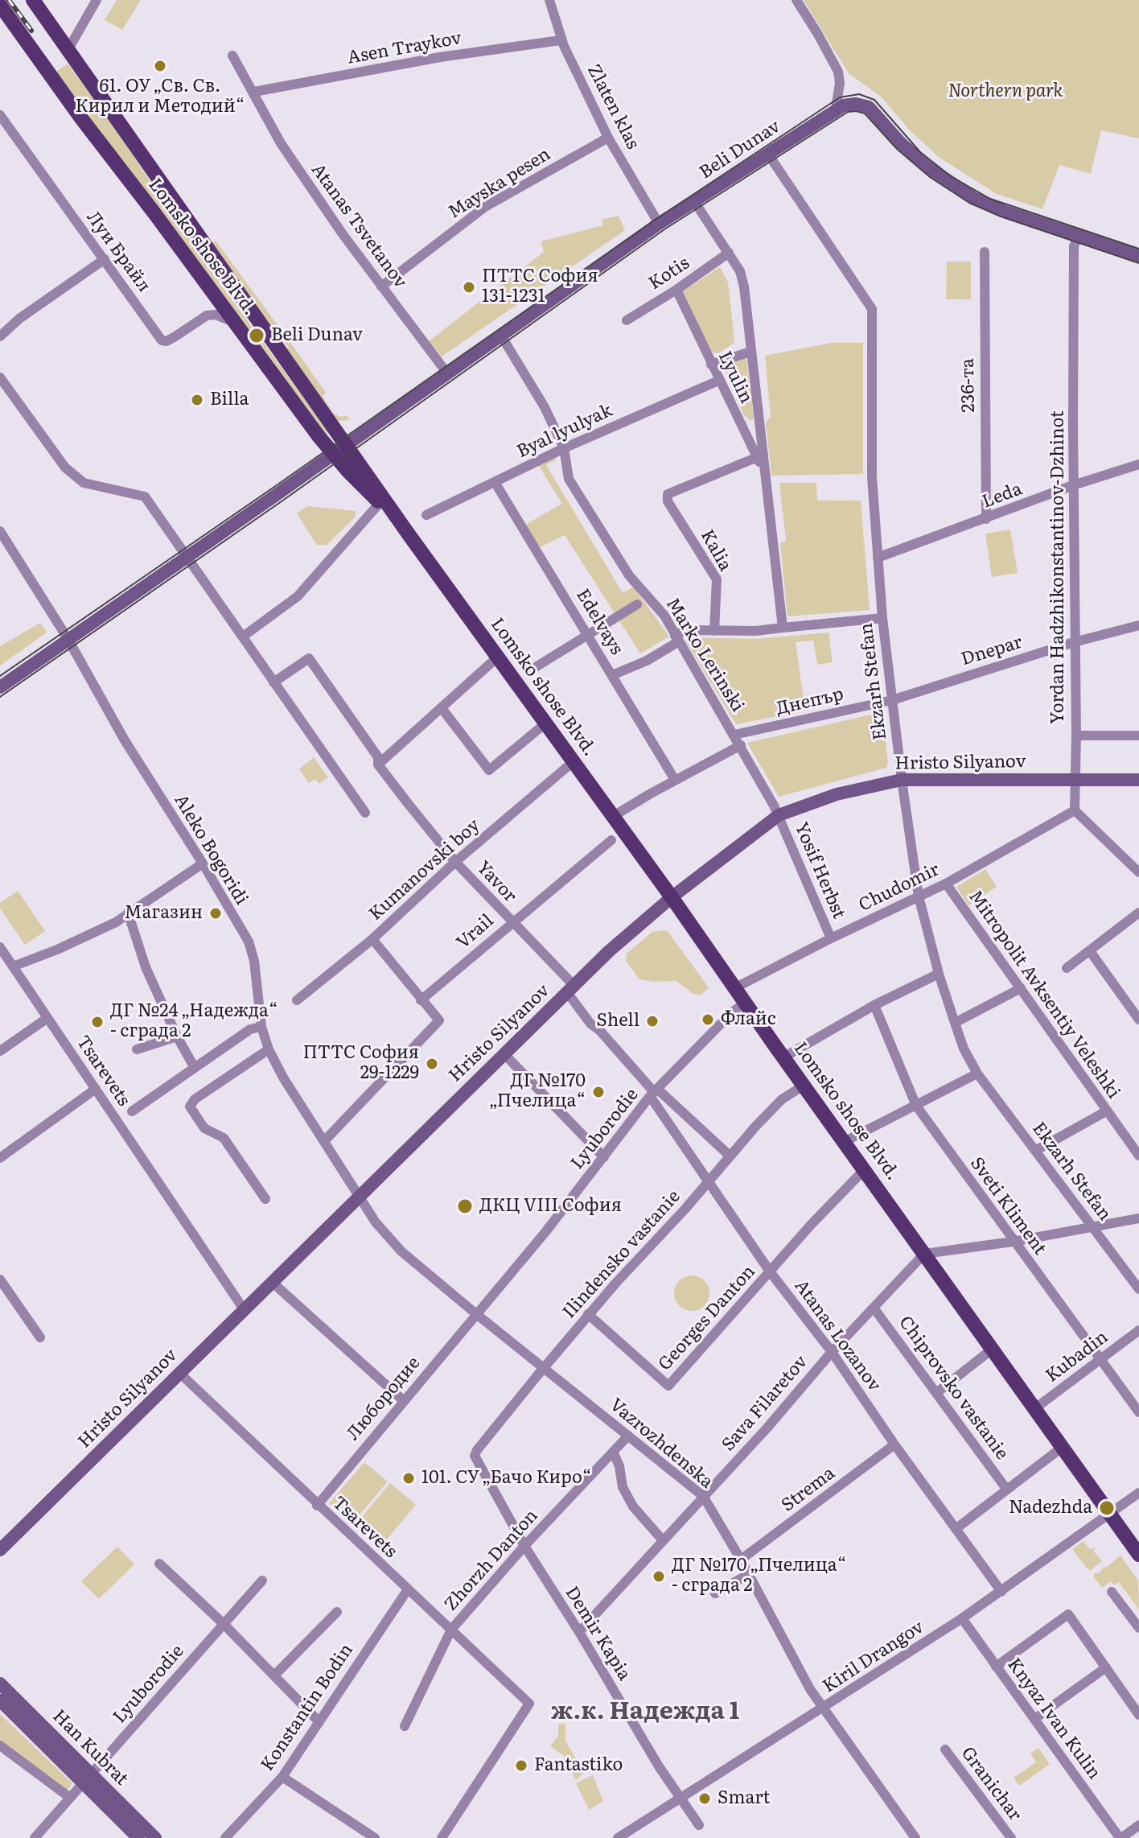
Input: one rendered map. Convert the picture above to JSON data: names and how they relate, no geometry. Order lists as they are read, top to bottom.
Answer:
{
  "streets": {
    "main road": ["Lomsko shose Blvd."],
    "street": [
      "Asen Traykov",
      "Zlaten klas",
      "Beli Dunav",
      "Mayska pesen",
      "Atanas Tsvetanov",
      "Луи Брайл",
      "Kotis",
      "Lyulin",
      "236-та",
      "Byal lyulyak",
      "Leda",
      "Kalia",
      "Yordan Hadzhikonstantinov-Dzhinot",
      "Edelvays",
      "Dnepar",
      "Marko Lerinski",
      "Ekzarh Stefan",
      "Днепър",
      "Hristo Silyanov",
      "Aleko Bogoridi",
      "Kumanovski boy",
      "Yosif Herbst",
      "Yavor",
      "Chudomir",
      "Vrail",
      "Mitropolit Avksentiy Veleshki",
      "Tsarevets",
      "Lyuborodie",
      "Sveti Kliment",
      "Ilindensko vastanie",
      "Georges Danton",
      "Atanas Lozanov",
      "Kubadin",
      "Chiprovsko vastanie",
      "Любородие",
      "Sava Filaretov",
      "Vazrozhdenska",
      "Strema",
      "Zhorzh Danton",
      "Demir Kapia",
      "Kiril Drangov",
      "Konstantin Bodin",
      "Knyaz Ivan Kulin",
      "Han Kubrat",
      "Granichar"
    ]
  },
  "crossings": [
    ["Asen Traykov", "Zlaten klas"],
    ["Asen Traykov", "Atanas Tsvetanov"],
    ["Zlaten klas", "Beli Dunav"],
    ["Zlaten klas", "Mayska pesen"],
    ["Beli Dunav", "Atanas Tsvetanov"],
    ["Beli Dunav", "Lomsko shose Blvd."],
    ["Beli Dunav", "Marko Lerinski"],
    ["Beli Dunav", "Ekzarh Stefan"],
    ["Beli Dunav", "Aleko Bogoridi"],
    ["Mayska pesen", "Atanas Tsvetanov"],
    ["Lomsko shose Blvd.", "Луи Брайл"],
    ["Lomsko shose Blvd.", "Hristo Silyanov"],
    ["Lomsko shose Blvd.", "Kumanovski boy"],
    ["Lomsko shose Blvd.", "Chudomir"],
    ["Lomsko shose Blvd.", "Lyuborodie"],
    ["Lomsko shose Blvd.", "Ilindensko vastanie"],
    ["Lomsko shose Blvd.", "Georges Danton"],
    ["Lomsko shose Blvd.", "Kubadin"],
    ["Lomsko shose Blvd.", "Sava Filaretov"],
    ["Lomsko shose Blvd.", "Kiril Drangov"],
    ["Kotis", "Lyulin"],
    ["Lyulin", "Byal lyulyak"],
    ["Lyulin", "Kalia"],
    ["236-та", "Leda"],
    ["Byal lyulyak", "Edelvays"],
    ["Byal lyulyak", "Marko Lerinski"],
    ["Leda", "Yordan Hadzhikonstantinov-Dzhinot"],
    ["Leda", "Ekzarh Stefan"],
    ["Yordan Hadzhikonstantinov-Dzhinot", "Dnepar"],
    ["Yordan Hadzhikonstantinov-Dzhinot", "Hristo Silyanov"],
    ["Yordan Hadzhikonstantinov-Dzhinot", "Chudomir"],
    ["Dnepar", "Ekzarh Stefan"],
    ["Dnepar", "Днепър"],
    ["Marko Lerinski", "Днепър"],
    ["Marko Lerinski", "Hristo Silyanov"],
    ["Marko Lerinski", "Yosif Herbst"],
    ["Ekzarh Stefan", "Днепър"],
    ["Ekzarh Stefan", "Hristo Silyanov"],
    ["Ekzarh Stefan", "Chudomir"],
    ["Hristo Silyanov", "Aleko Bogoridi"],
    ["Hristo Silyanov", "Yosif Herbst"],
    ["Hristo Silyanov", "Yavor"],
    ["Hristo Silyanov", "Tsarevets"],
    ["Hristo Silyanov", "Vazrozhdenska"],
    ["Aleko Bogoridi", "Vazrozhdenska"],
    ["Kumanovski boy", "Yavor"],
    ["Yosif Herbst", "Chudomir"],
    ["Yavor", "Vrail"],
    ["Yavor", "Lyuborodie"],
    ["Yavor", "Atanas Lozanov"],
    ["Chudomir", "Mitropolit Avksentiy Veleshki"],
    ["Tsarevets", "Любородие"],
    ["Tsarevets", "Zhorzh Danton"],
    ["Tsarevets", "Konstantin Bodin"],
    ["Lyuborodie", "Atanas Lozanov"],
    ["Lyuborodie", "Любородие"],
    ["Lyuborodie", "Vazrozhdenska"],
    ["Lyuborodie", "Han Kubrat"],
    ["Sveti Kliment", "Kubadin"],
    ["Ilindensko vastanie", "Georges Danton"],
    ["Ilindensko vastanie", "Atanas Lozanov"],
    ["Ilindensko vastanie", "Vazrozhdenska"],
    ["Ilindensko vastanie", "Demir Kapia"],
    ["Georges Danton", "Atanas Lozanov"],
    ["Atanas Lozanov", "Sava Filaretov"],
    ["Atanas Lozanov", "Strema"],
    ["Atanas Lozanov", "Kiril Drangov"],
    ["Chiprovsko vastanie", "Sava Filaretov"],
    ["Любородие", "Vazrozhdenska"],
    ["Sava Filaretov", "Vazrozhdenska"],
    ["Sava Filaretov", "Demir Kapia"],
    ["Vazrozhdenska", "Strema"],
    ["Vazrozhdenska", "Zhorzh Danton"],
    ["Vazrozhdenska", "Kiril Drangov"],
    ["Zhorzh Danton", "Demir Kapia"],
    ["Demir Kapia", "Kiril Drangov"],
    ["Kiril Drangov", "Knyaz Ivan Kulin"]
  ],
  "districts": ["ж.к. Надежда 1"],
  "parks": ["Northern park"],
  "places": [
    "61. ОУ „Св. Св. Кирил и Методий“",
    "ПТТС София 131-1231",
    "Beli Dunav",
    "Billa",
    "Магазин",
    "Флайс",
    "Shell",
    "ДГ №24 „Надежда“ - сграда 2",
    "ПТТС София 29-1229",
    "ДГ №170 „Пчелица“",
    "ДКЦ VIII София",
    "101. СУ „Бачо Киро“",
    "Nadezhda",
    "ДГ №170 „Пчелица“ - сграда 2",
    "Fantastiko",
    "Smart"
  ]
}
